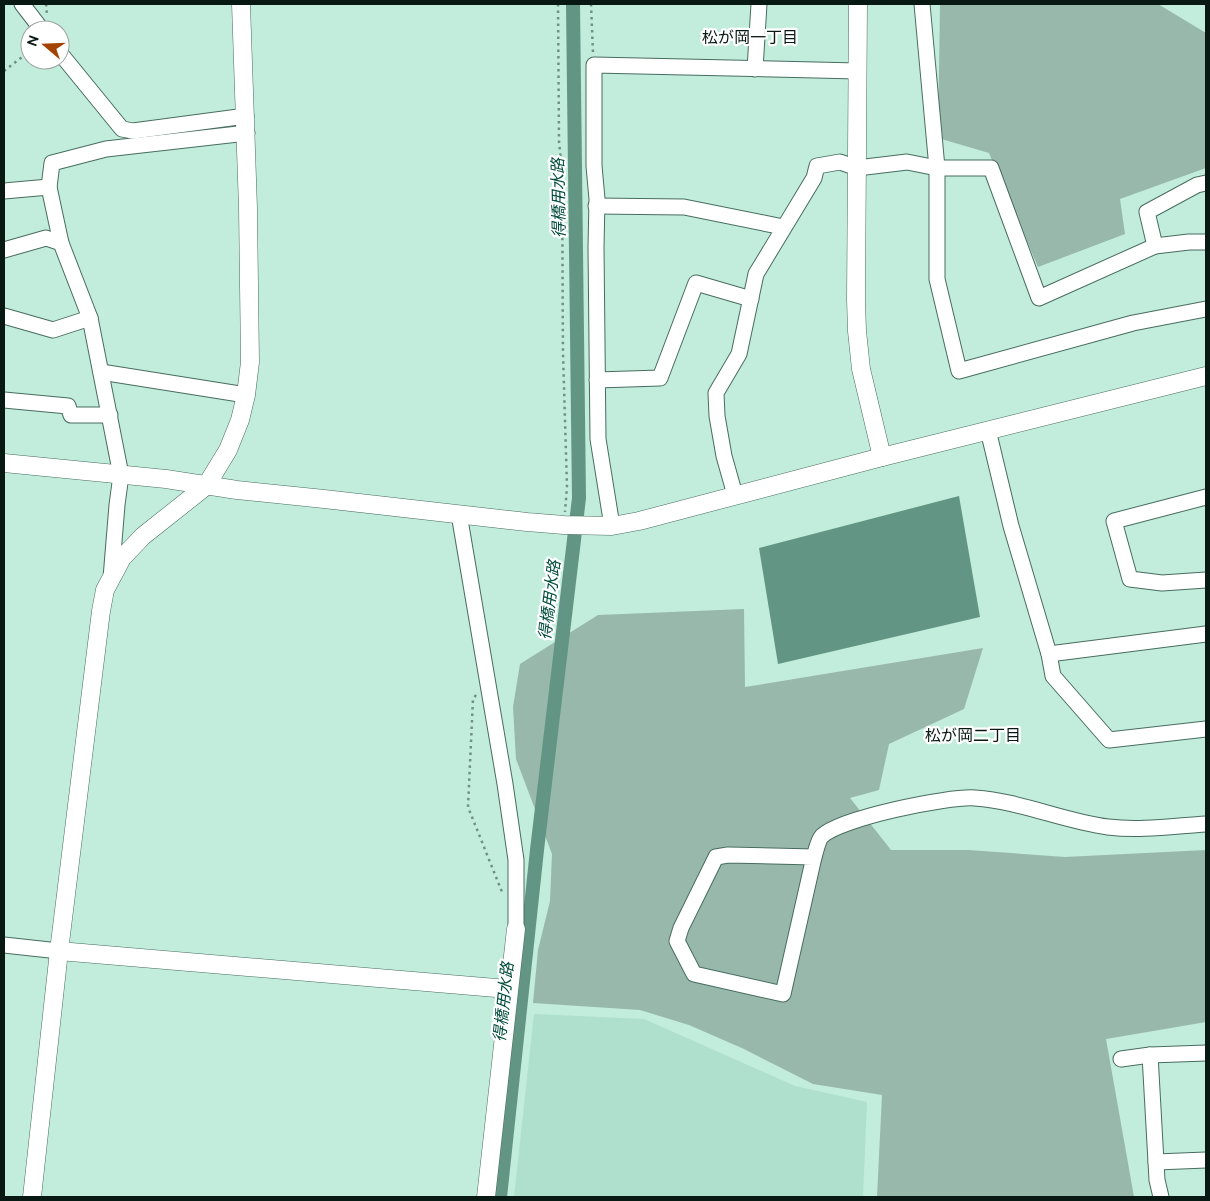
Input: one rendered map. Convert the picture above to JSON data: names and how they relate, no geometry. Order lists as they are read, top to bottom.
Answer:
{
  "districts": ["松が岡一丁目", "松が岡二丁目"],
  "water": ["得橋用水路"],
  "north": "left"
}
